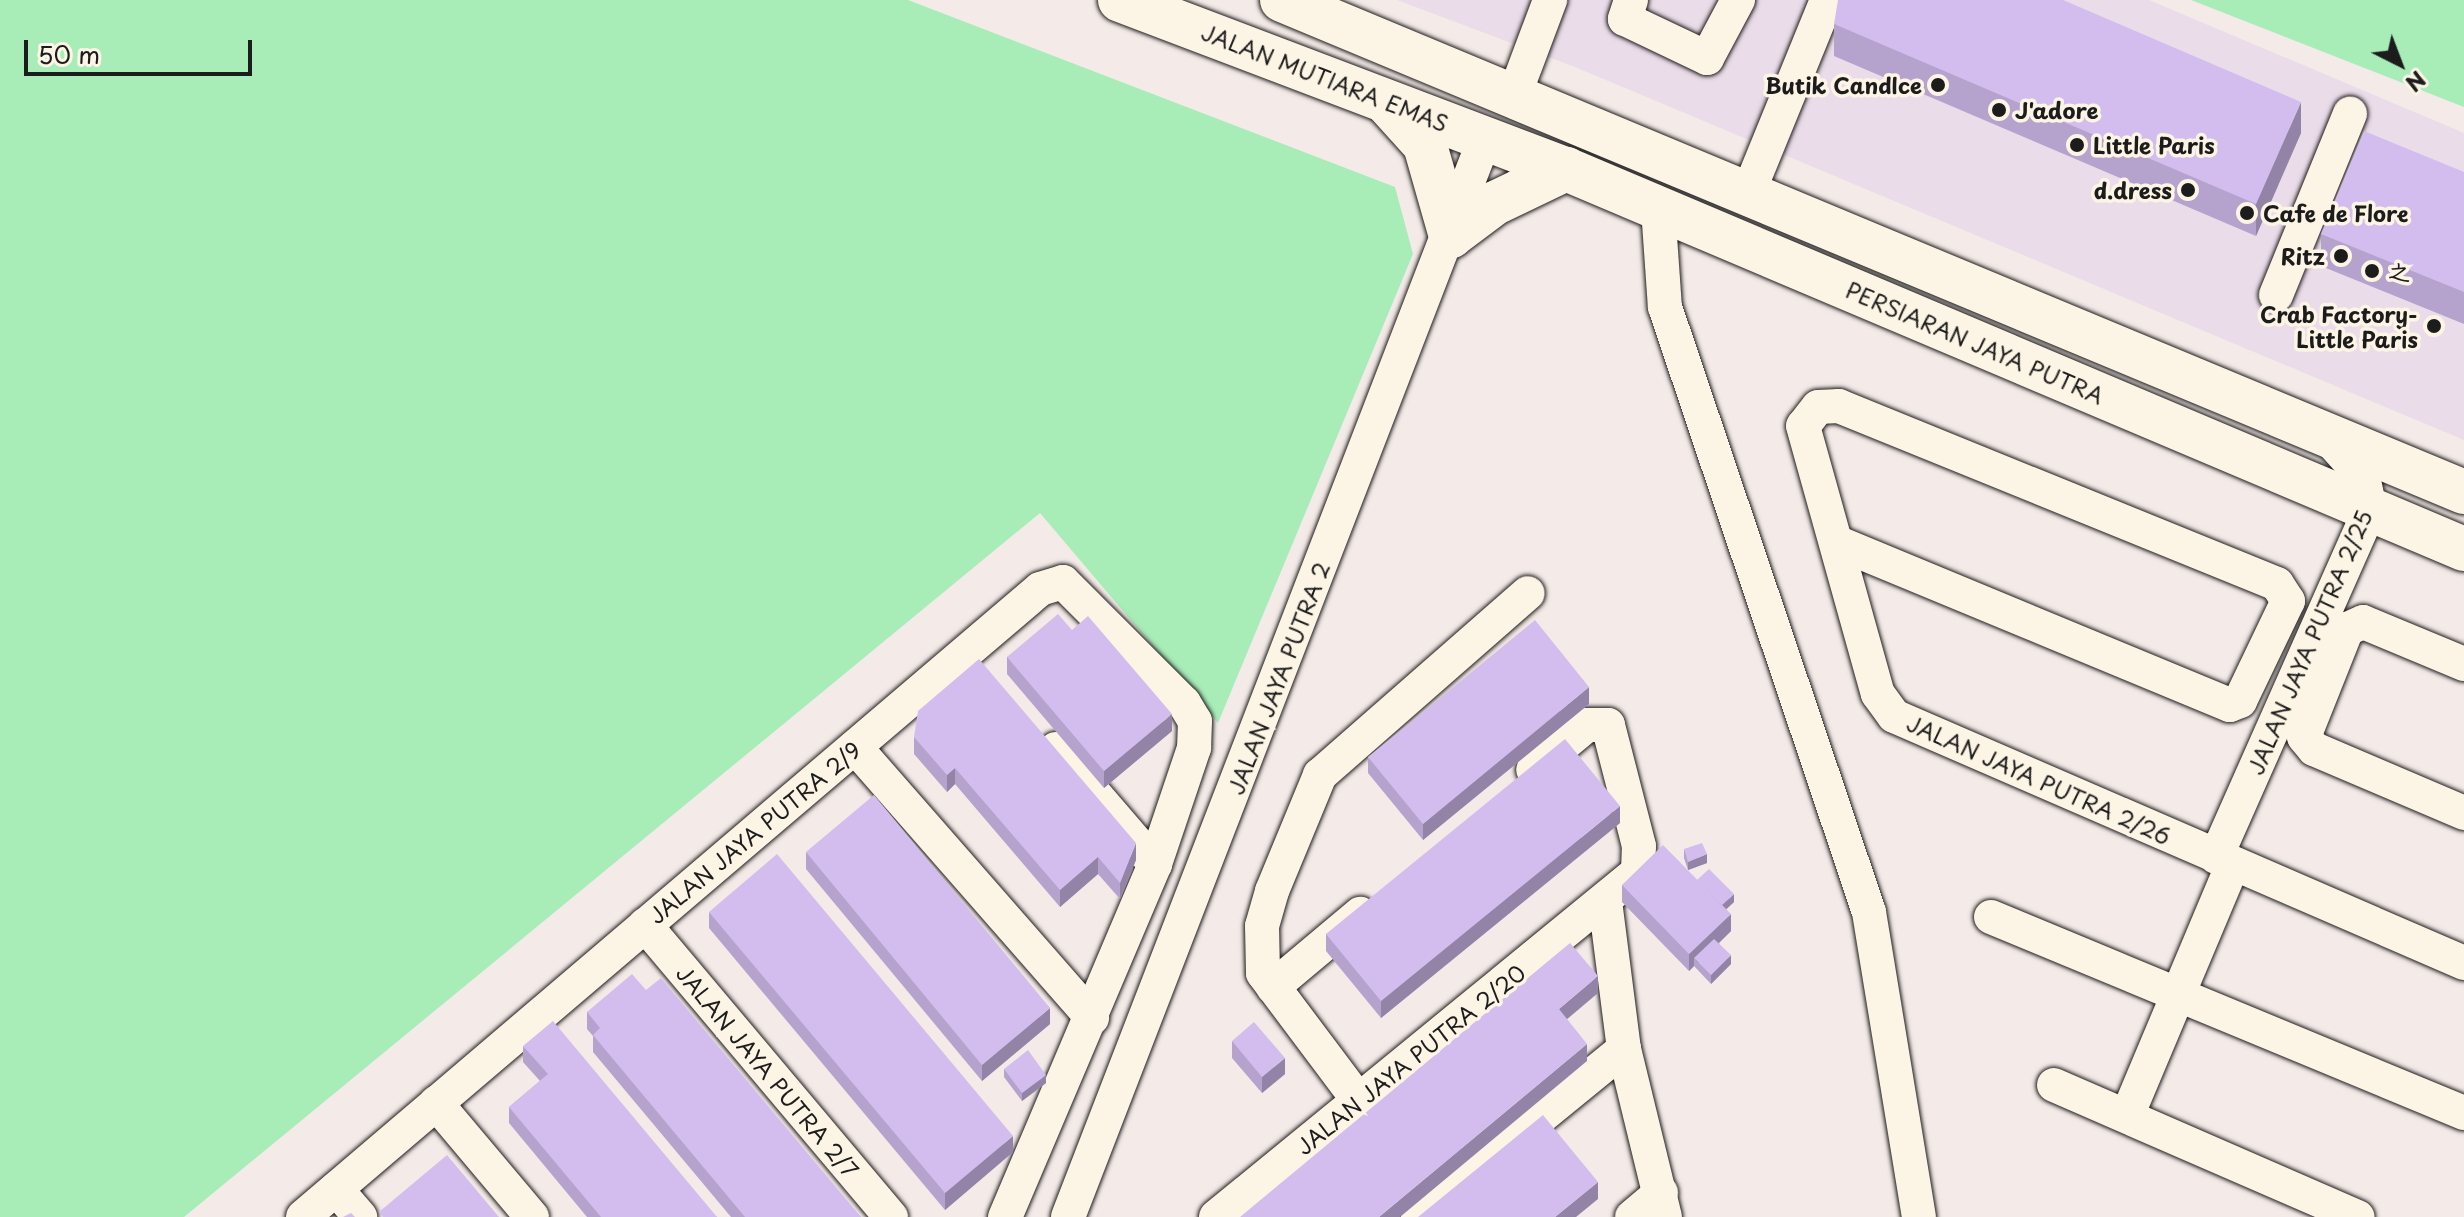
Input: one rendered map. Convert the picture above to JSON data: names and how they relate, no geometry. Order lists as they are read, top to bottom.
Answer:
{
  "streets": {
    "main road": ["JALAN MUTIARA EMAS", "PERSIARAN JAYA PUTRA"],
    "street": [
      "JALAN JAYA PUTRA 2/25",
      "JALAN JAYA PUTRA 2",
      "JALAN JAYA PUTRA 2/26",
      "JALAN JAYA PUTRA 2/9",
      "JALAN JAYA PUTRA 2/20",
      "JALAN JAYA PUTRA 2/7"
    ]
  },
  "crossings": [
    ["JALAN MUTIARA EMAS", "PERSIARAN JAYA PUTRA"],
    ["JALAN MUTIARA EMAS", "JALAN JAYA PUTRA 2"],
    ["PERSIARAN JAYA PUTRA", "JALAN JAYA PUTRA 2/25"],
    ["PERSIARAN JAYA PUTRA", "JALAN JAYA PUTRA 2"],
    ["JALAN JAYA PUTRA 2/25", "JALAN JAYA PUTRA 2/26"],
    ["JALAN JAYA PUTRA 2/9", "JALAN JAYA PUTRA 2/7"]
  ],
  "places": [
    "Butik CandIce",
    "J'adore",
    "Little Paris",
    "d.dress",
    "Cafe de Flore",
    "Ritz",
    "之",
    "Crab Factory- Little Paris"
  ],
  "scale_bar": "50 m",
  "north": "bottom right"
}
